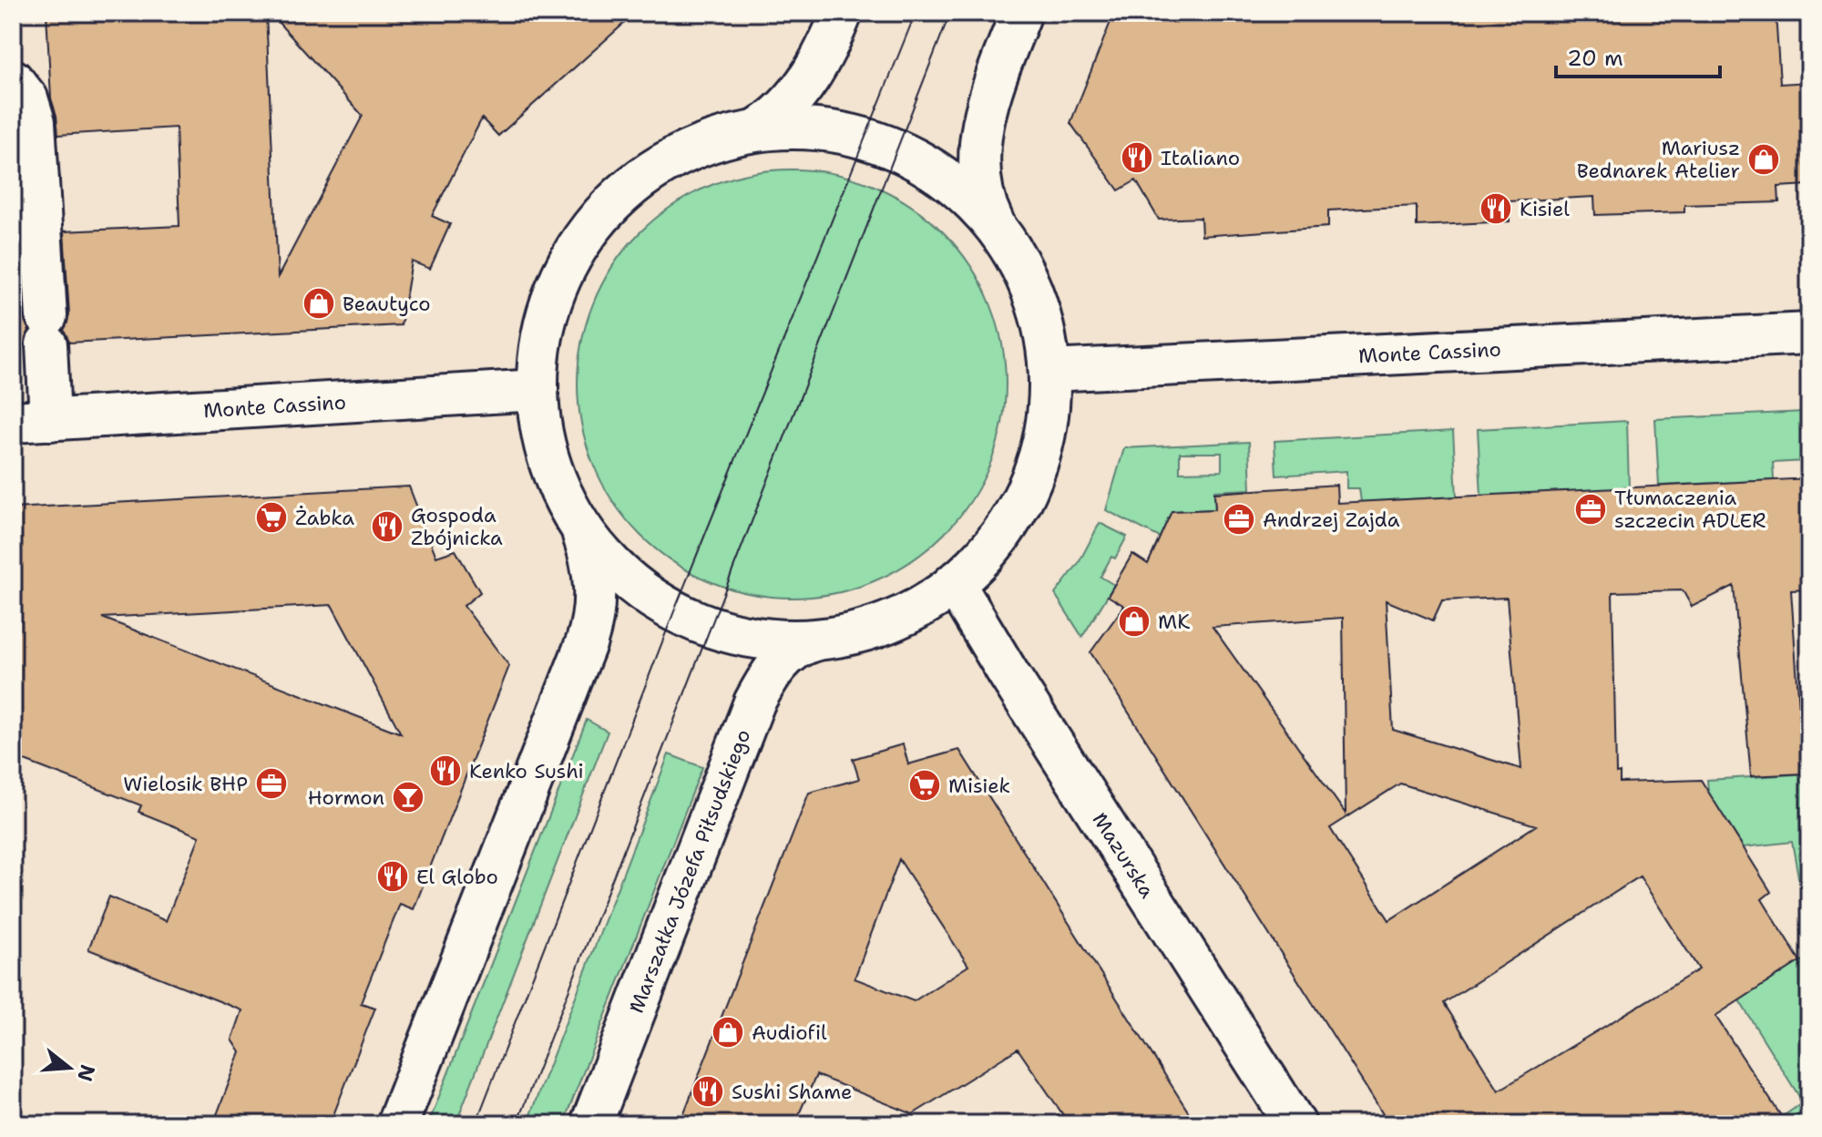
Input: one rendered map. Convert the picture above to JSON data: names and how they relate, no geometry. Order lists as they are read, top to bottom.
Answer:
{
  "streets": {
    "main road": ["Monte Cassino", "Mazurska", "Marszałka Józefa Piłsudskiego"]
  },
  "places": {
    "restaurant": [
      "Italiano",
      "Kisiel",
      "Gospoda Zbójnicka",
      "Kenko Sushi",
      "El Globo",
      "Sushi Shame"
    ],
    "shop": [
      "Mariusz Bednarek Atelier",
      "Beautyco",
      "MK",
      "Audiofil"
    ],
    "office": ["Tłumaczenia szczecin ADLER", "Andrzej Zajda", "Wielosik BHP"],
    "supermarket": ["Żabka", "Misiek"],
    "bar": ["Hormon"]
  },
  "scale_bar": "20 m",
  "north": "right"
}
